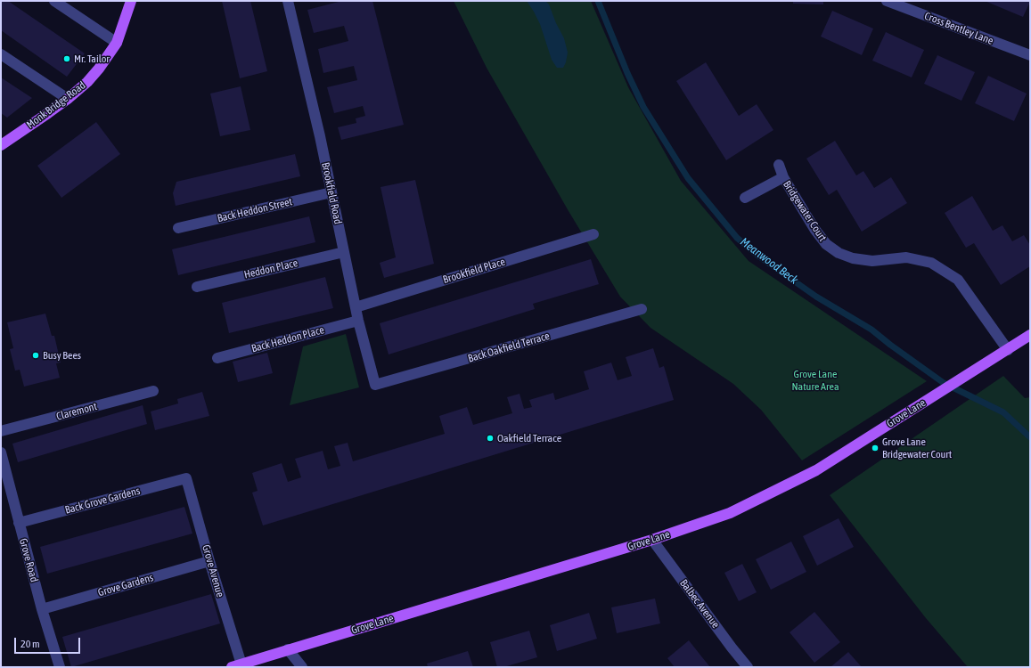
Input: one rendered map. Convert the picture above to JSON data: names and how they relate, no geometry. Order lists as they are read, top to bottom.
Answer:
{
  "streets": {
    "main road": ["Monk Bridge Road", "Grove Lane"],
    "street": [
      "Cross Bentley Lane",
      "Brookfield Road",
      "Back Heddon Street",
      "Bridgewater Court",
      "Heddon Place",
      "Brookfield Place",
      "Back Heddon Place",
      "Back Oakfield Terrace",
      "Claremont",
      "Back Grove Gardens",
      "Grove Road",
      "Grove Avenue",
      "Grove Gardens",
      "Balbec Avenue"
    ]
  },
  "crossings": [
    ["Brookfield Road", "Back Heddon Street"],
    ["Brookfield Road", "Heddon Place"],
    ["Brookfield Road", "Brookfield Place"],
    ["Brookfield Road", "Back Heddon Place"],
    ["Brookfield Road", "Back Oakfield Terrace"],
    ["Bridgewater Court", "Grove Lane"],
    ["Grove Lane", "Grove Avenue"],
    ["Grove Lane", "Balbec Avenue"],
    ["Back Grove Gardens", "Grove Road"],
    ["Back Grove Gardens", "Grove Avenue"],
    ["Grove Road", "Grove Gardens"],
    ["Grove Avenue", "Grove Gardens"]
  ],
  "water": ["Meanwood Beck"],
  "parks": ["Grove Lane Nature Area"],
  "places": [
    "Mr. Tailor",
    "Busy Bees",
    "Oakfield Terrace",
    "Grove Lane Bridgewater Court"
  ],
  "scale_bar": "20 m"
}
